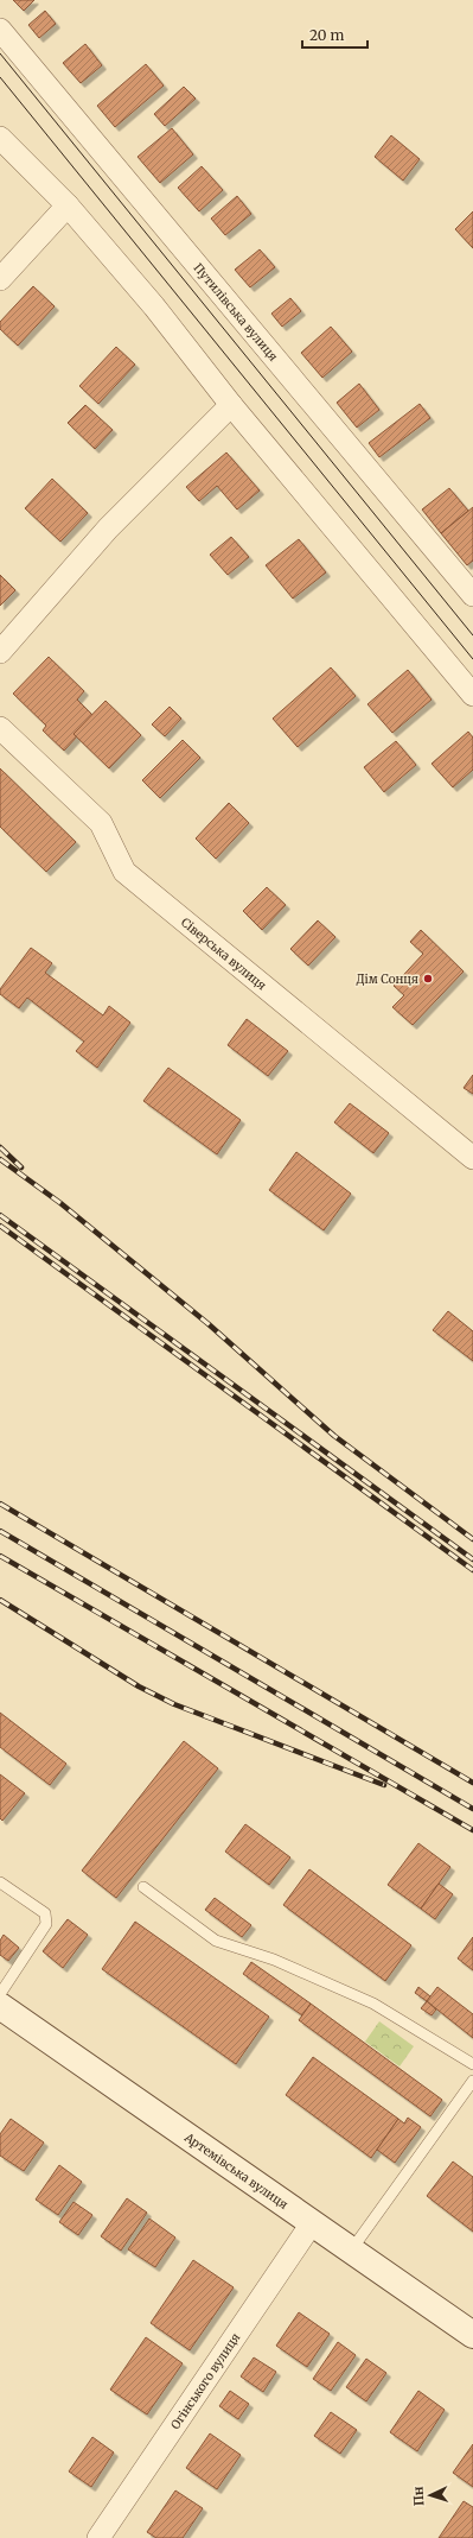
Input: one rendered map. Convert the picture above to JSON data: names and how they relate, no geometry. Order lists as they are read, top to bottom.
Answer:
{
  "streets": {
    "main road": ["Артемівська вулиця"],
    "street": ["Путилівська вулиця", "Сіверська вулиця", "Огінського вулиця"]
  },
  "crossings": [
    ["Артемівська вулиця", "Огінського вулиця"]
  ],
  "places": ["Дім Сонця"],
  "scale_bar": "20 m",
  "north": "left"
}
